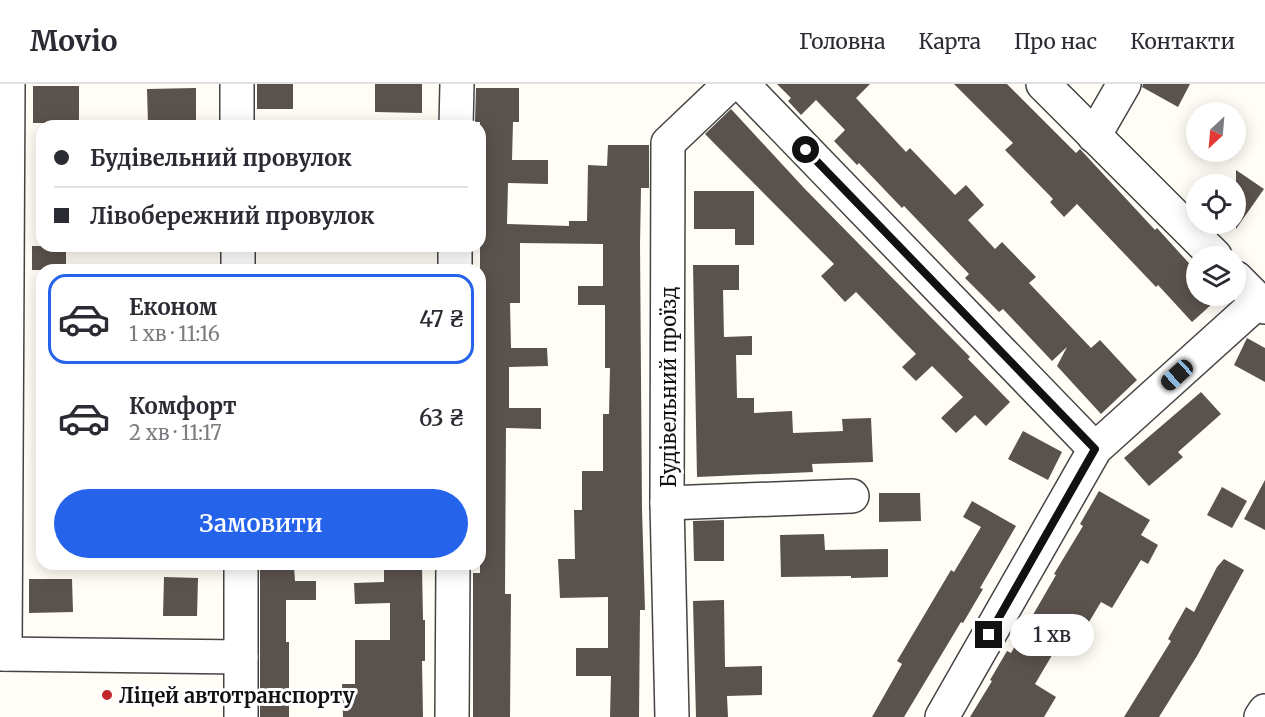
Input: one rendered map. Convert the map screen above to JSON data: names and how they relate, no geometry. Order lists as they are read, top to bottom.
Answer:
{
  "streets": {
    "street": ["Будівельний проїзд"]
  },
  "places": ["Ліцей автотранспорту"],
  "north": "bottom left",
  "page": {
    "header": "Movio",
    "nav": [
      "Головна",
      "Карта",
      "Про нас",
      "Контакти"
    ],
    "banner": ["Будівельний провулок", "Лівобережний провулок"],
    "list": [
      {
        "name": "Економ",
        "note": "1 хв · 11:16",
        "value": "47 ₴"
      },
      {
        "name": "Комфорт",
        "note": "2 хв · 11:17",
        "value": "63 ₴"
      }
    ],
    "buttons": "Замовити",
    "bubble": "1 хв"
  }
}
